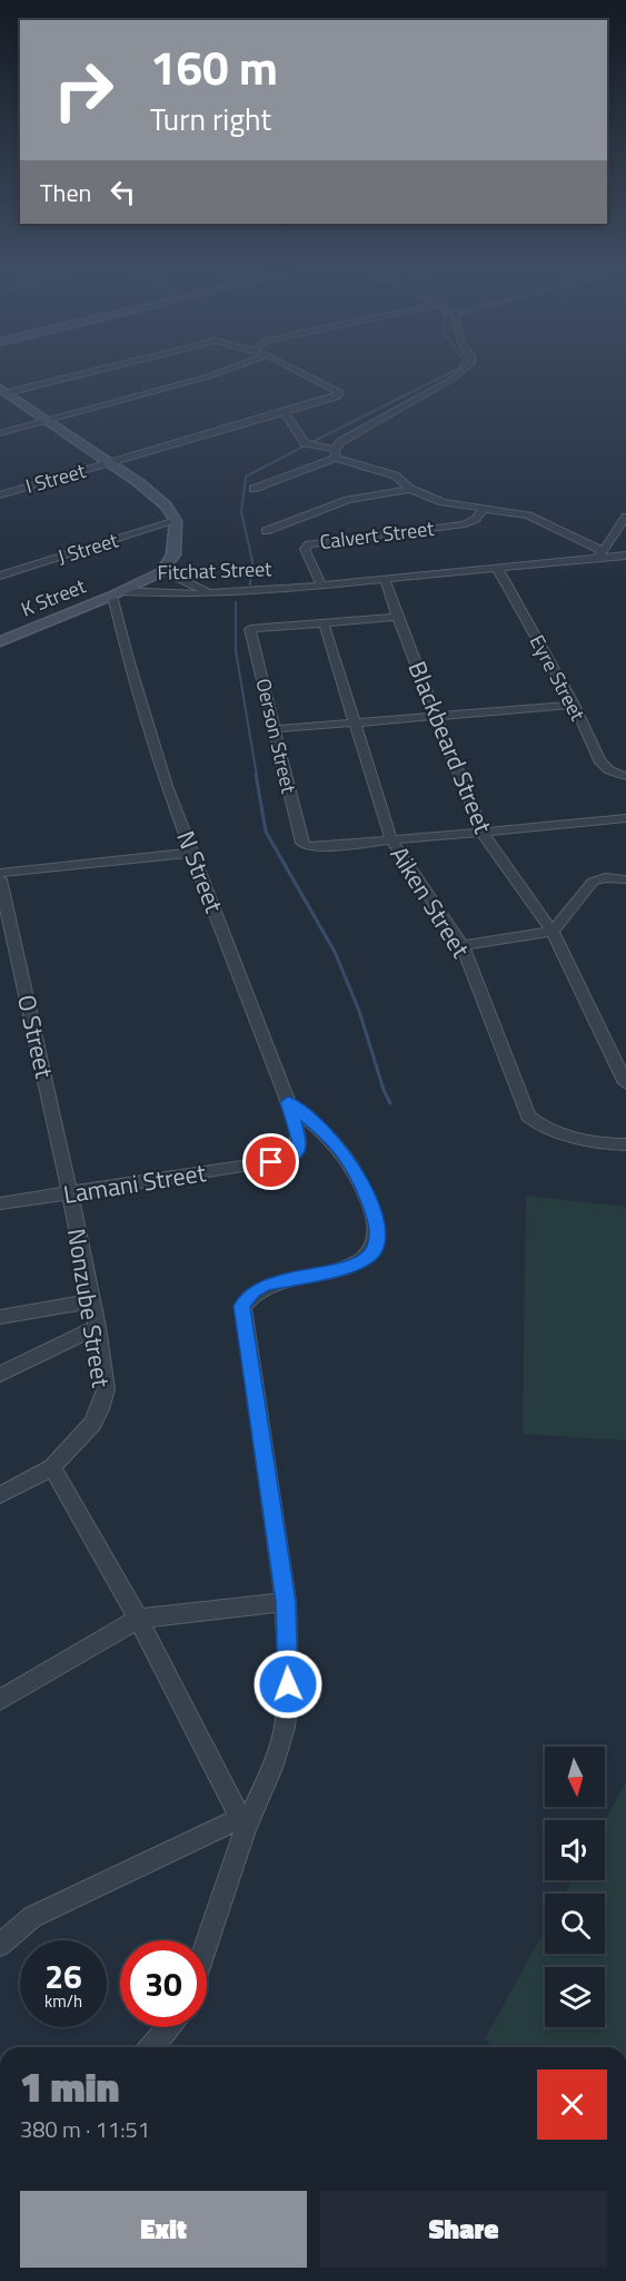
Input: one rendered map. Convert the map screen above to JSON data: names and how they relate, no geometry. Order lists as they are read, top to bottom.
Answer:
{
  "streets": {
    "street": [
      "I Street",
      "Calvert Street",
      "J Street",
      "Fitchat Street",
      "K Street",
      "Eyre Street",
      "Oerson Street",
      "Blackbeard Street",
      "N Street",
      "Aiken Street",
      "O Street",
      "Lamani Street",
      "Nonzube Street"
    ]
  },
  "crossings": [
    ["Calvert Street", "Fitchat Street"],
    ["J Street", "Fitchat Street"],
    ["Fitchat Street", "K Street"],
    ["Fitchat Street", "Eyre Street"],
    ["Fitchat Street", "Blackbeard Street"],
    ["Fitchat Street", "N Street"],
    ["K Street", "N Street"],
    ["Oerson Street", "Aiken Street"],
    ["N Street", "Lamani Street"],
    ["O Street", "Lamani Street"],
    ["O Street", "Nonzube Street"],
    ["Lamani Street", "Nonzube Street"]
  ],
  "north": "bottom",
  "page": {
    "turn": ["160 m", "Turn right"],
    "then": "Then",
    "speed": "26 km/h",
    "limit": "30",
    "heading": ["1 min", "380 m · 11:51"],
    "buttons": ["Exit", "Share"]
  }
}
